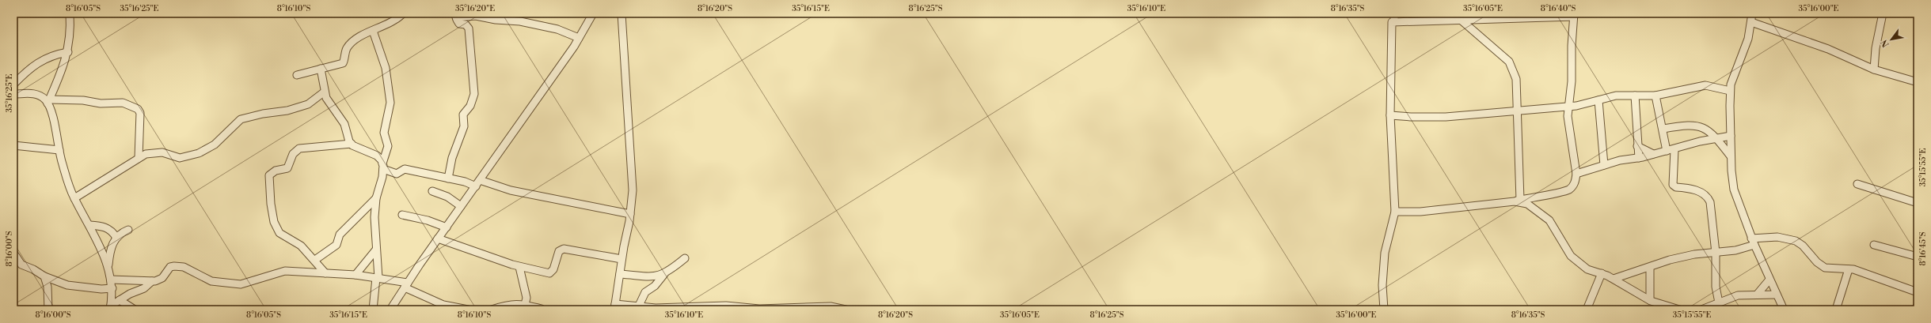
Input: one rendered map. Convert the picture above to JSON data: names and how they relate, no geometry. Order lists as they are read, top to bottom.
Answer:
{
  "north": "bottom left",
  "coordinates": [
    "8°16'05\"S",
    "35°16'25\"E",
    "8°16'10\"S",
    "35°16'20\"E",
    "8°16'20\"S",
    "35°16'15\"E",
    "8°16'25\"S",
    "35°16'10\"E",
    "8°16'35\"S",
    "35°16'05\"E",
    "8°16'40\"S",
    "35°16'00\"E",
    "35°15'55\"E",
    "8°16'00\"S",
    "8°16'45\"S"
  ]
}
